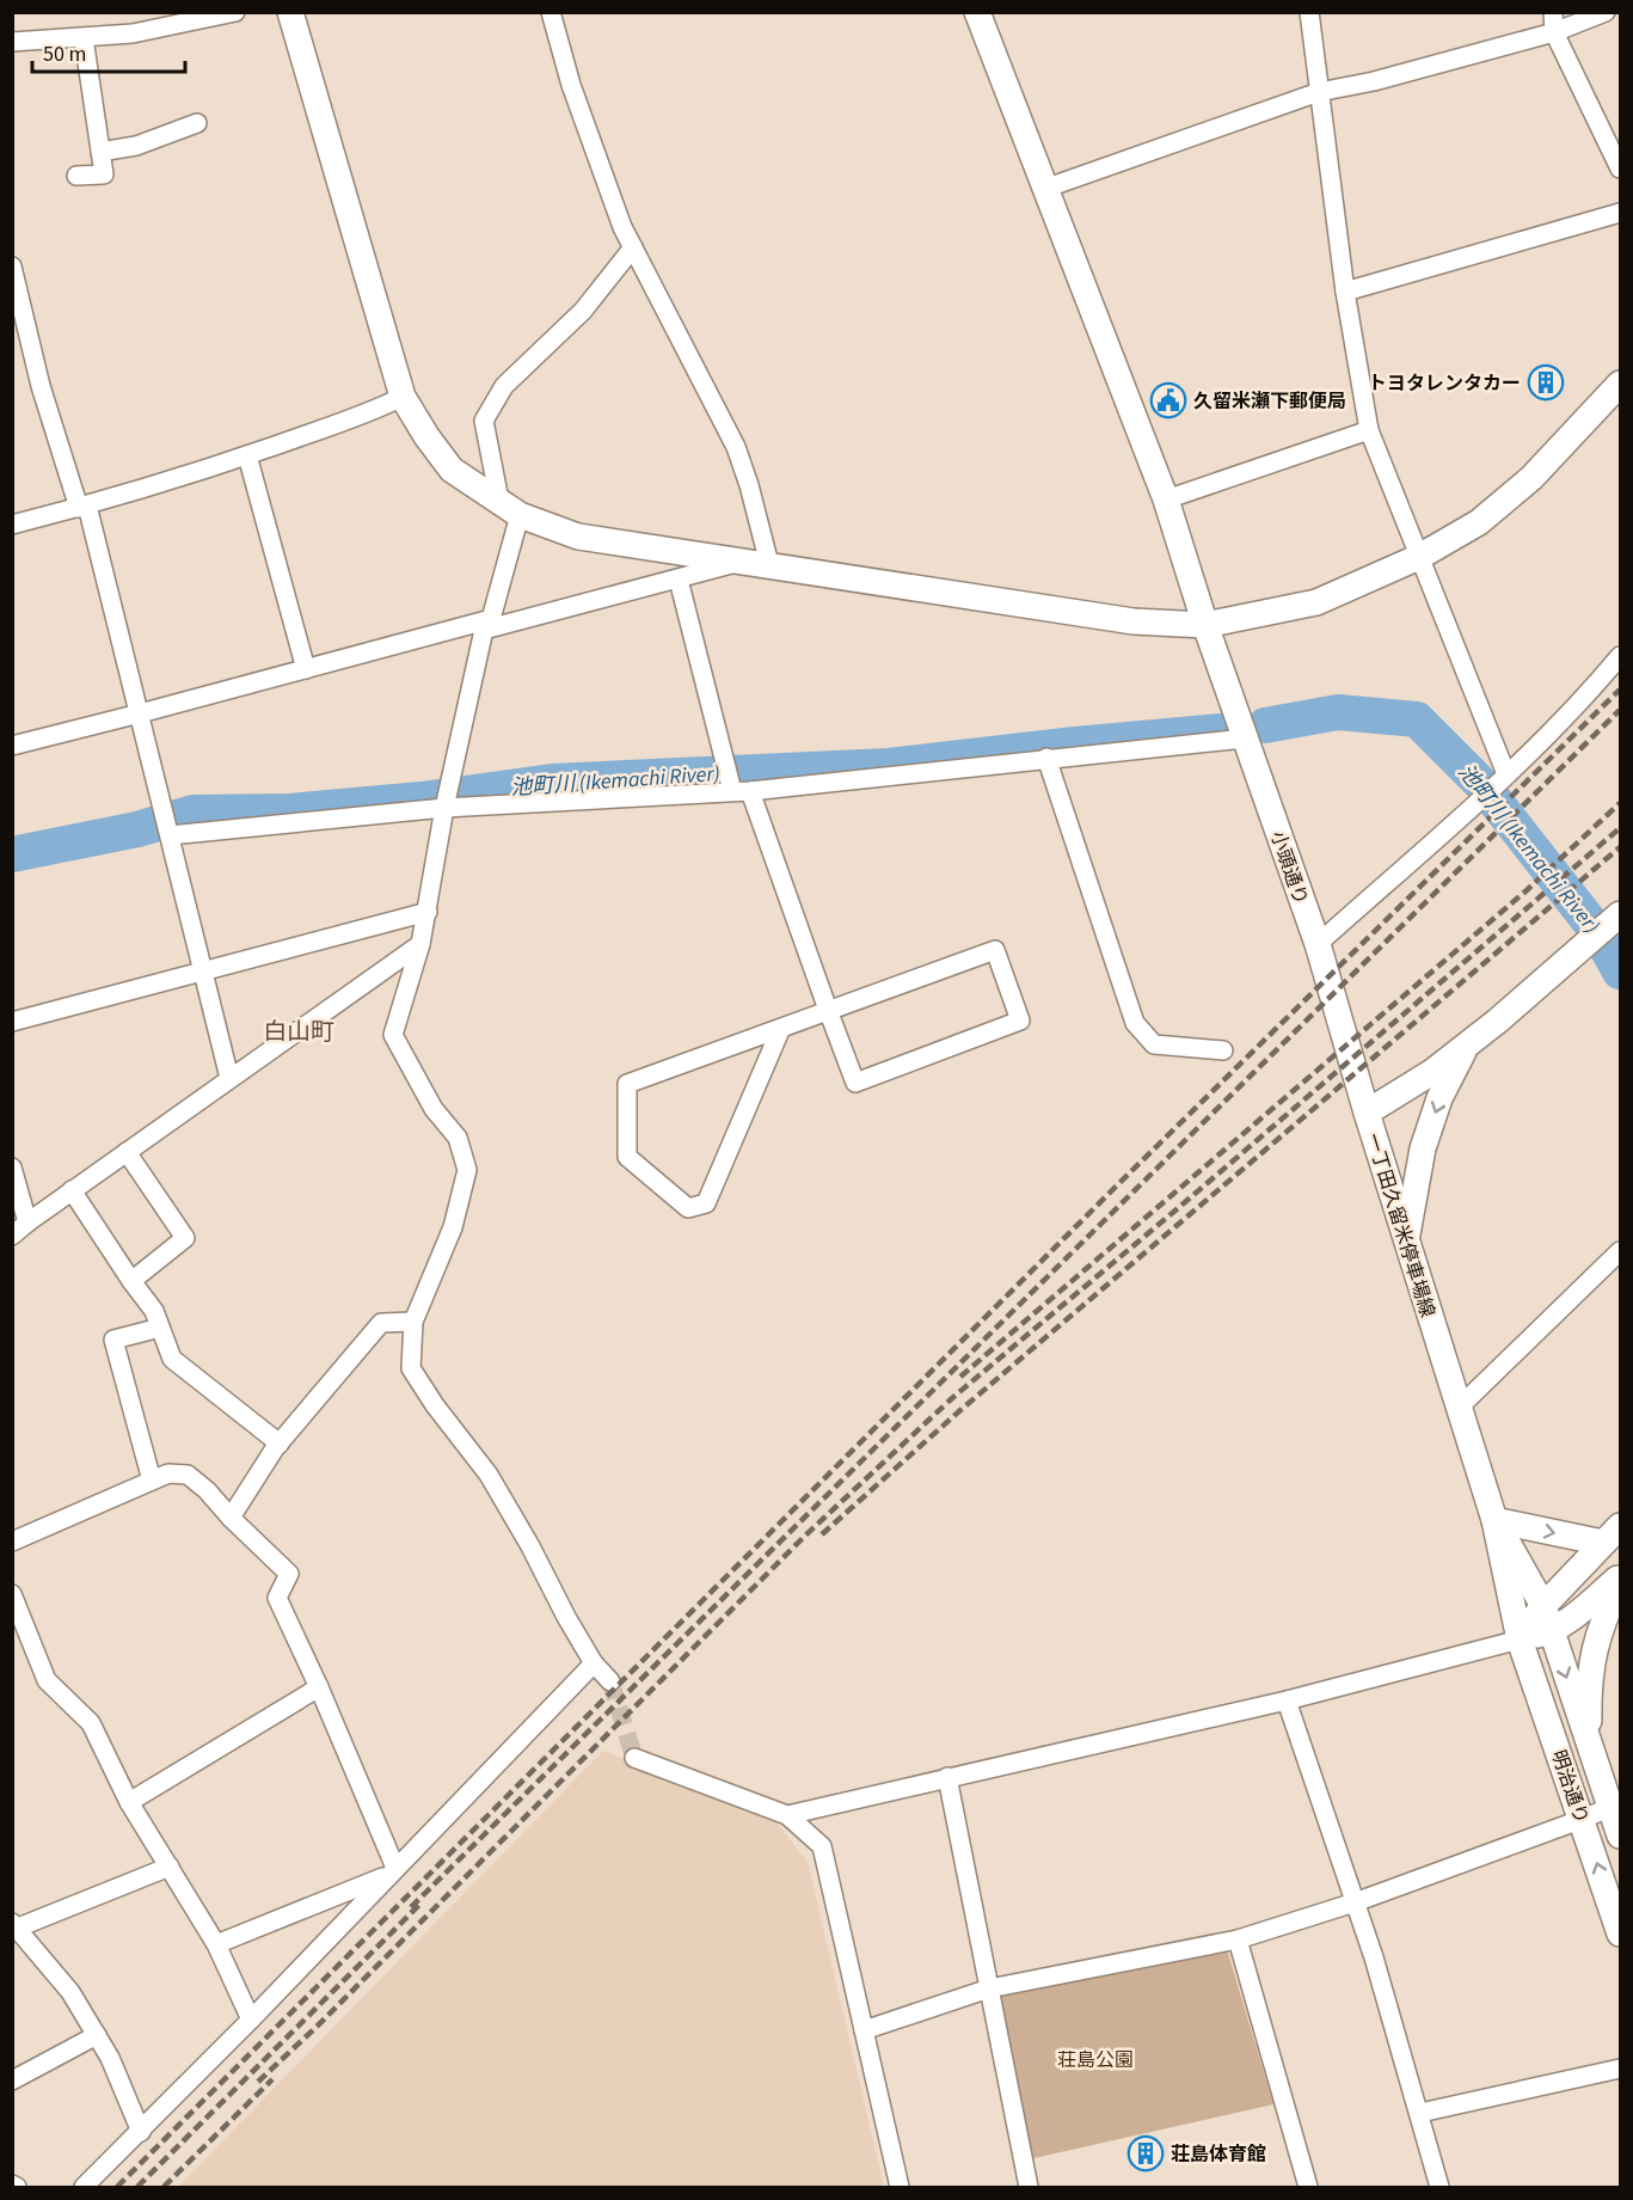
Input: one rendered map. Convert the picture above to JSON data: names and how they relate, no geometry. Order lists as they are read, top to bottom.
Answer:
{
  "streets": {
    "street": ["小頭通り", "一丁田久留米停車場線", "明治通り"]
  },
  "crossings": [
    ["小頭通り", "一丁田久留米停車場線"],
    ["一丁田久留米停車場線", "明治通り"]
  ],
  "districts": ["白山町"],
  "water": ["池町川 (Ikemachi River)"],
  "parks": ["荘島公園"],
  "places": {
    "building": ["トヨタレンタカー", "荘島体育館"],
    "public building": ["久留米瀬下郵便局"]
  },
  "scale_bar": "50 m"
}
